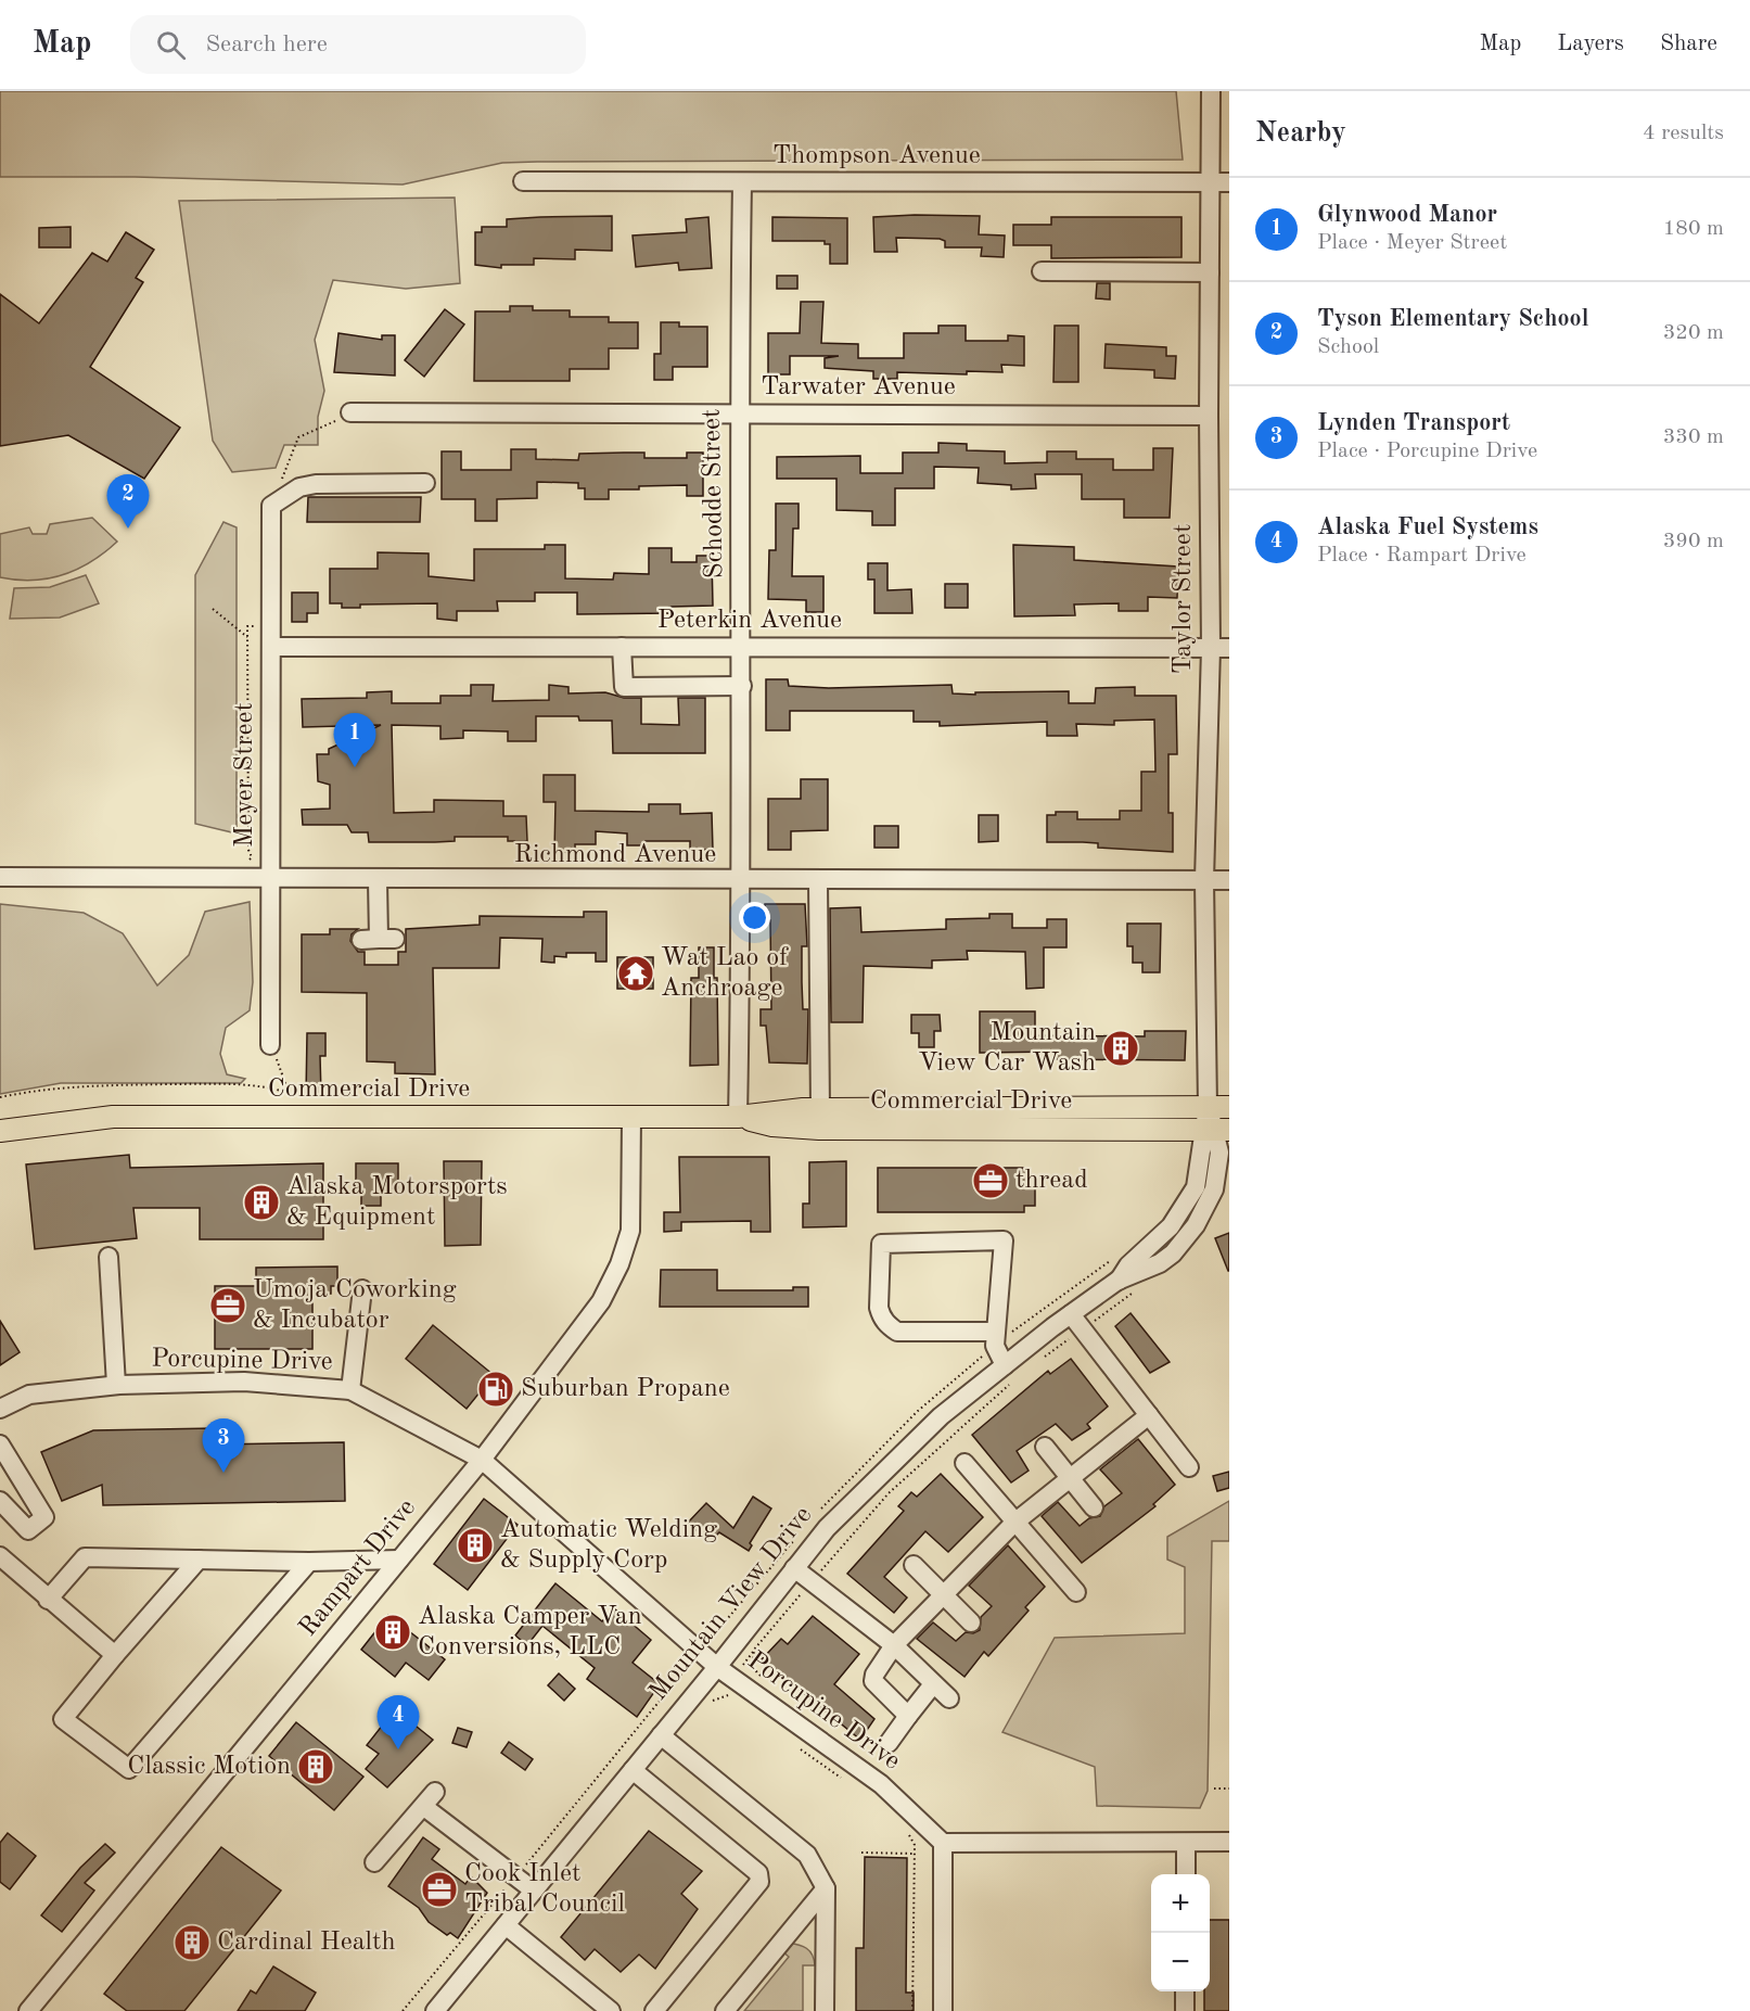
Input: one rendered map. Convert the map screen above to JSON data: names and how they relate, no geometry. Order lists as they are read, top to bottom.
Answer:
{
  "streets": {
    "main road": ["Commercial Drive"],
    "street": [
      "Thompson Avenue",
      "Tarwater Avenue",
      "Schodde Street",
      "Taylor Street",
      "Peterkin Avenue",
      "Meyer Street",
      "Richmond Avenue",
      "Porcupine Drive",
      "Rampart Drive",
      "Mountain View Drive"
    ]
  },
  "crossings": [
    ["Thompson Avenue", "Schodde Street"],
    ["Thompson Avenue", "Taylor Street"],
    ["Tarwater Avenue", "Schodde Street"],
    ["Tarwater Avenue", "Taylor Street"],
    ["Schodde Street", "Peterkin Avenue"],
    ["Schodde Street", "Richmond Avenue"],
    ["Schodde Street", "Commercial Drive"],
    ["Taylor Street", "Peterkin Avenue"],
    ["Taylor Street", "Richmond Avenue"],
    ["Taylor Street", "Commercial Drive"],
    ["Taylor Street", "Mountain View Drive"],
    ["Peterkin Avenue", "Meyer Street"],
    ["Meyer Street", "Richmond Avenue"],
    ["Commercial Drive", "Rampart Drive"],
    ["Commercial Drive", "Mountain View Drive"],
    ["Porcupine Drive", "Rampart Drive"],
    ["Porcupine Drive", "Mountain View Drive"]
  ],
  "places": {
    "temple": ["Wat Lao of Anchroage"],
    "building": [
      "Mountain View Car Wash",
      "Alaska Motorsports & Equipment",
      "Automatic Welding & Supply Corp",
      "Alaska Camper Van Conversions, LLC",
      "Classic Motion",
      "Cardinal Health"
    ],
    "office": ["thread", "Umoja Coworking & Incubator", "Cook Inlet Tribal Council"],
    "fuel station": ["Suburban Propane"]
  },
  "page": {
    "header": "Map",
    "search": "Search here",
    "nav": ["Map", "Layers", "Share"],
    "heading": ["Nearby", "4 results"],
    "list": [
      {
        "mark": "1",
        "name": "Glynwood Manor",
        "note": "Place · Meyer Street",
        "value": "180 m"
      },
      {
        "mark": "2",
        "name": "Tyson Elementary School",
        "note": "School",
        "value": "320 m"
      },
      {
        "mark": "3",
        "name": "Lynden Transport",
        "note": "Place · Porcupine Drive",
        "value": "330 m"
      },
      {
        "mark": "4",
        "name": "Alaska Fuel Systems",
        "note": "Place · Rampart Drive",
        "value": "390 m"
      }
    ],
    "pins": [
      "2",
      "1",
      "3",
      "4"
    ],
    "map_buttons": ["+", "−"]
  }
}
